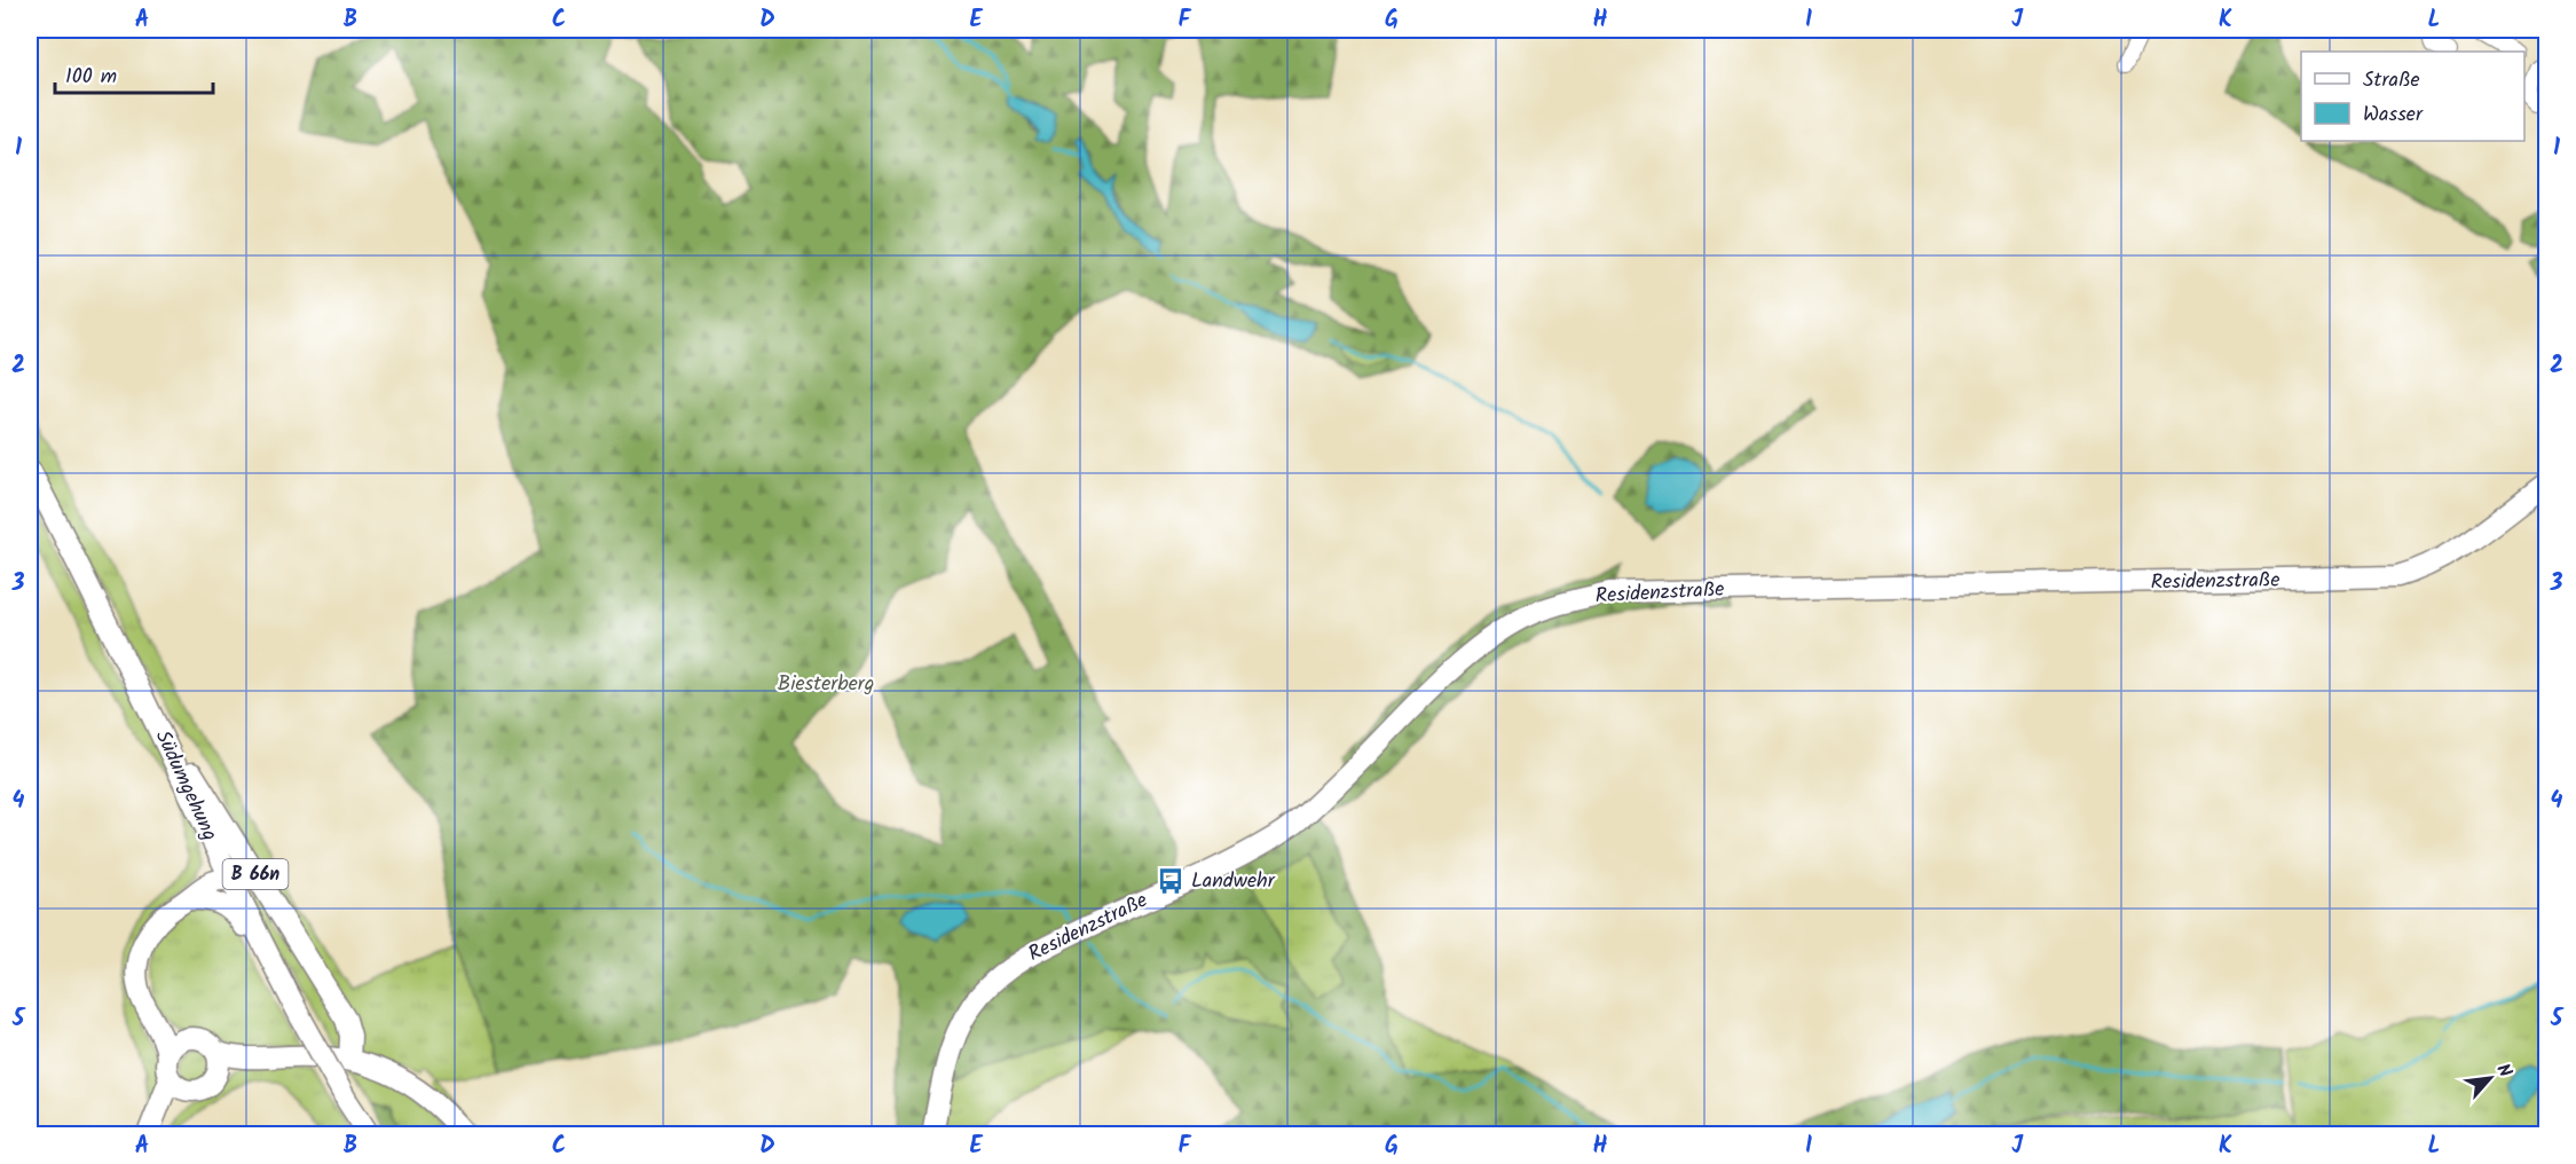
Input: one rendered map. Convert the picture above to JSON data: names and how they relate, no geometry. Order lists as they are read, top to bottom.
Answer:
{
  "streets": {
    "main road": ["Residenzstraße", "Südumgehung", "B 66n"]
  },
  "crossings": [
    ["Südumgehung", "B 66n"]
  ],
  "parks": ["Biesterberg"],
  "places": {
    "bus stop": ["Landwehr"]
  },
  "legend": ["Straße", "Wasser"],
  "scale_bar": "100 m",
  "north": "top right",
  "grid": {
    "columns": [
      "A",
      "B",
      "C",
      "D",
      "E",
      "F",
      "G",
      "H",
      "I",
      "J",
      "K",
      "L"
    ],
    "rows": [
      "1",
      "2",
      "3",
      "4",
      "5"
    ]
  }
}
